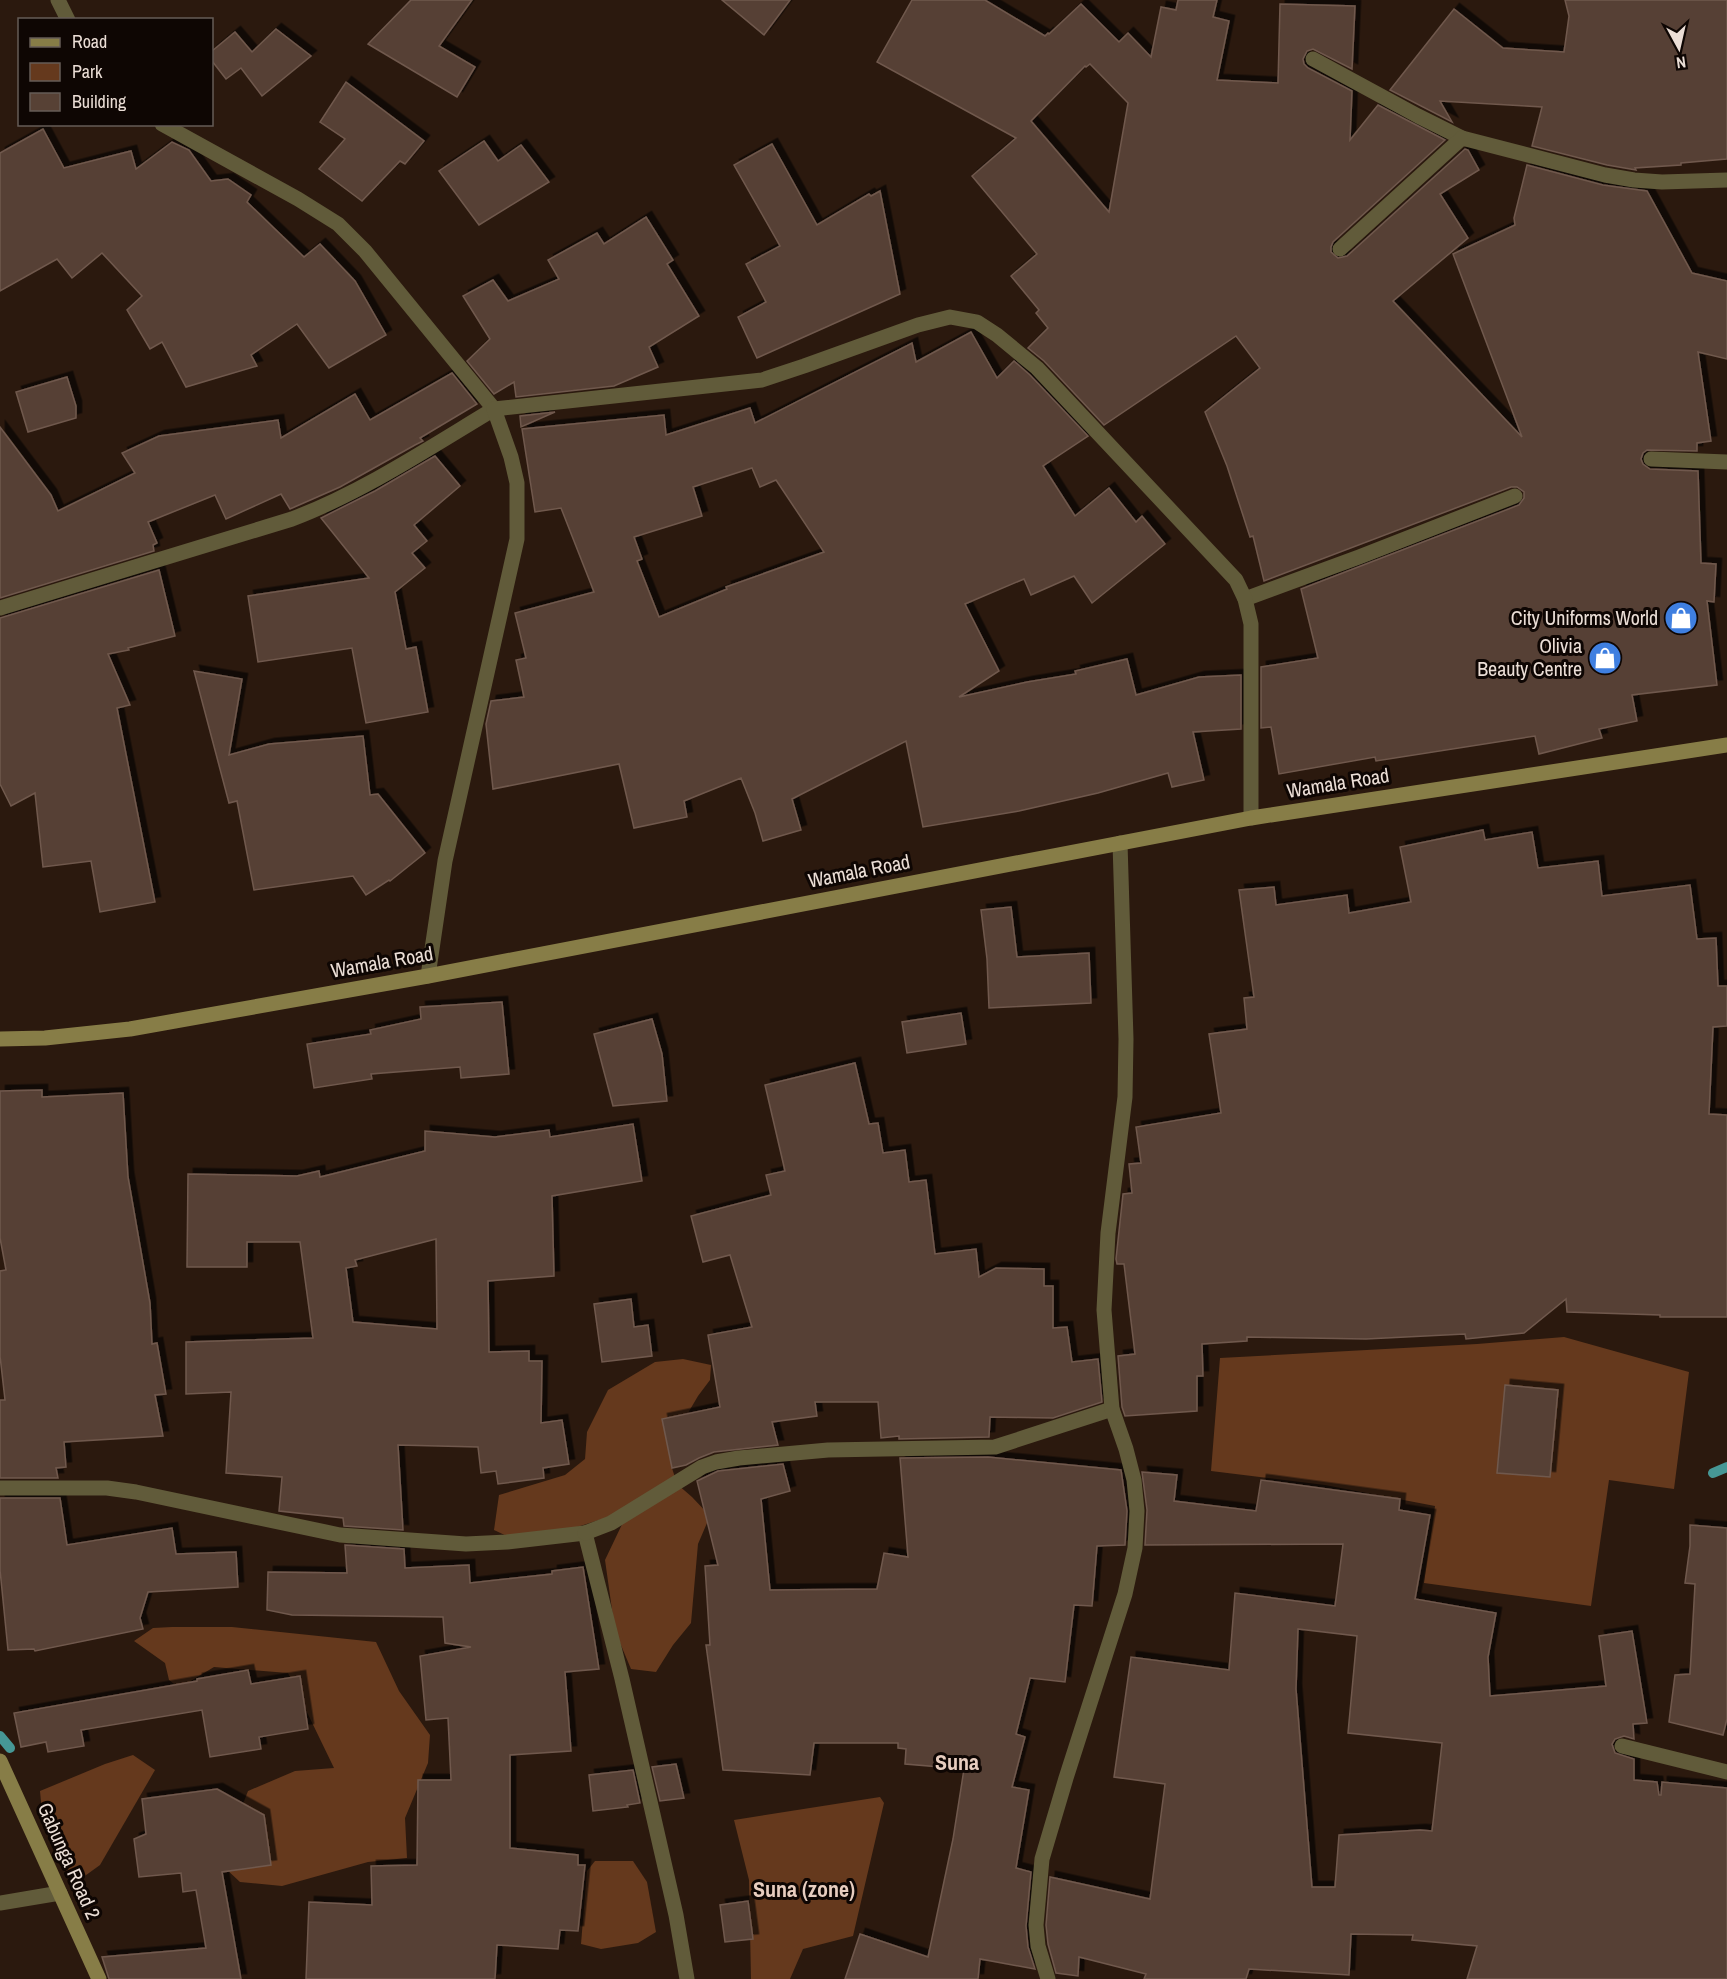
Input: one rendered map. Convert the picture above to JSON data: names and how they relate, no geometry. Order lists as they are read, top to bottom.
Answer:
{
  "streets": {
    "street": ["Wamala Road", "Gabunga Road 2"]
  },
  "districts": ["Suna", "Suna (zone)"],
  "places": {
    "shop": ["City Uniforms World", "Olivia Beauty Centre"]
  },
  "legend": ["Road", "Park", "Building"],
  "north": "bottom"
}
